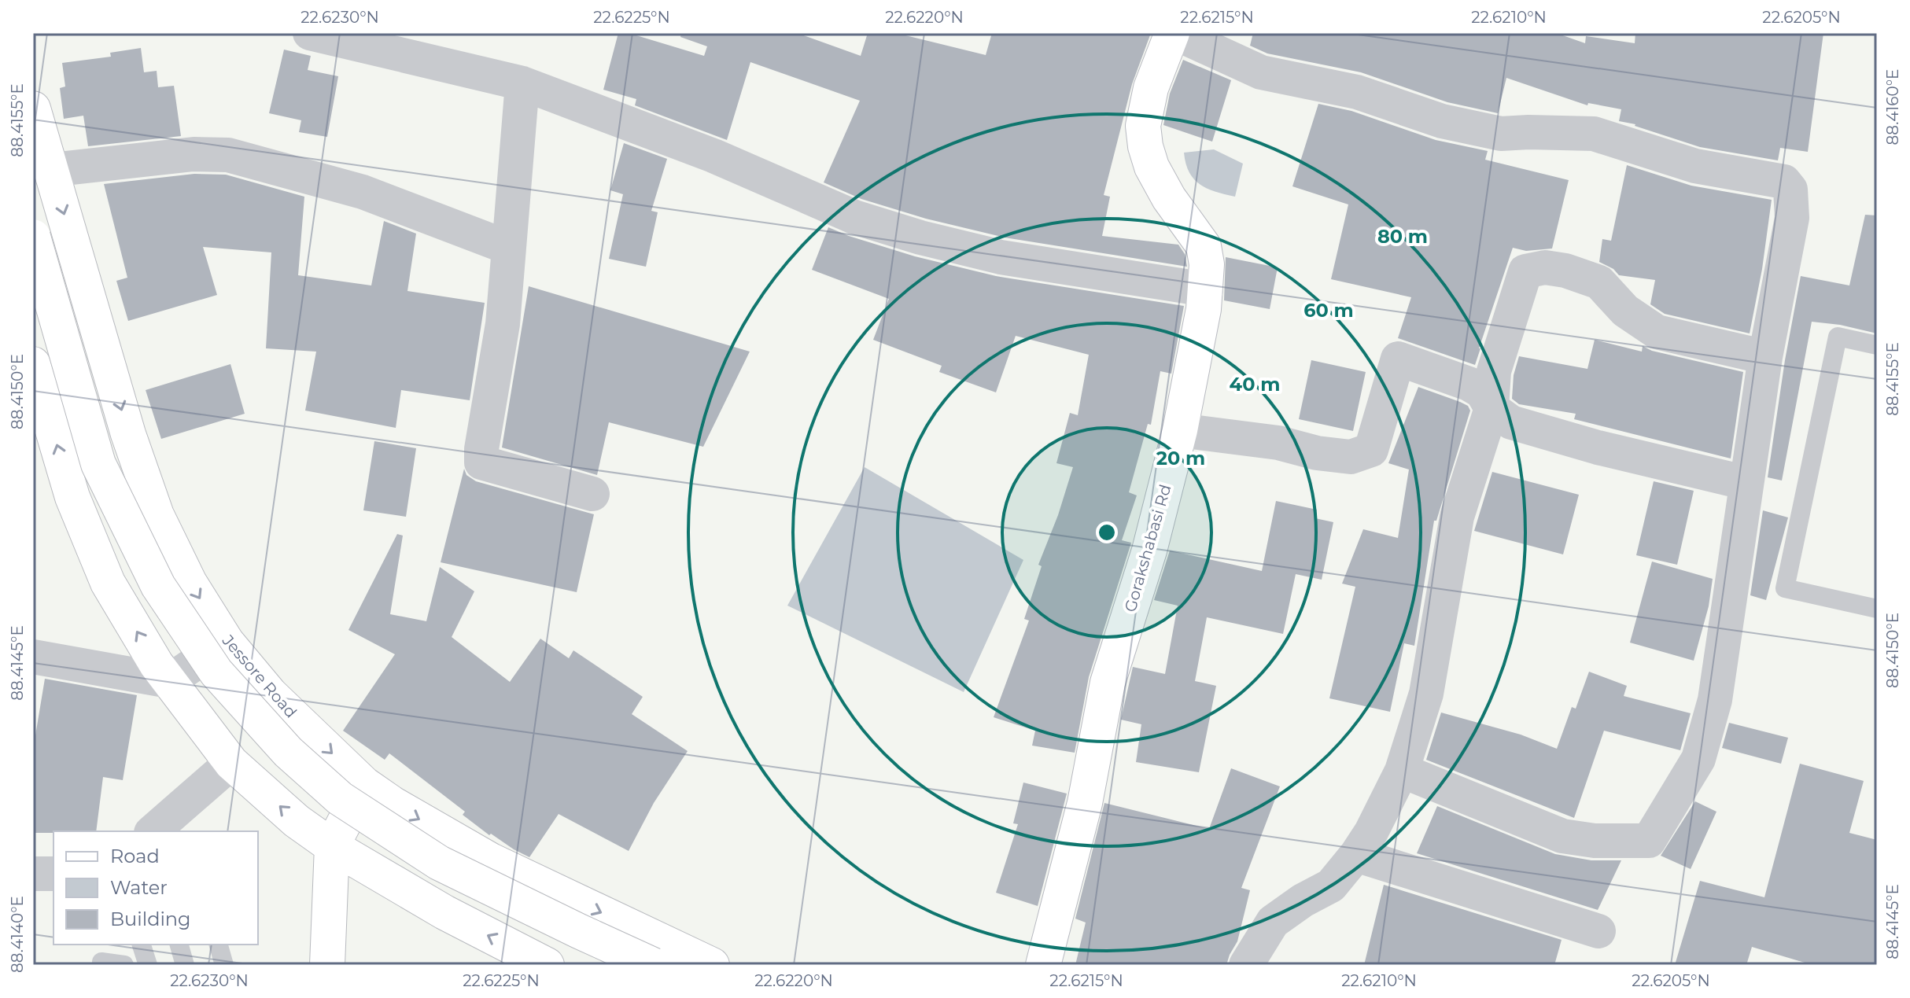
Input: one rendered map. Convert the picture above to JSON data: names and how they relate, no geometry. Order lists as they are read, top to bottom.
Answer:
{
  "streets": {
    "main road": ["Gorakshabasi Rd", "Jessore Road"]
  },
  "legend": ["Road", "Water", "Building"],
  "coordinates": [
    "22.6230°N",
    "22.6225°N",
    "22.6220°N",
    "22.6215°N",
    "22.6210°N",
    "22.6205°N",
    "88.4160°E",
    "88.4155°E",
    "88.4150°E",
    "88.4145°E",
    "88.4140°E"
  ],
  "rings": [
    "80 m",
    "60 m",
    "40 m",
    "20 m"
  ]
}
